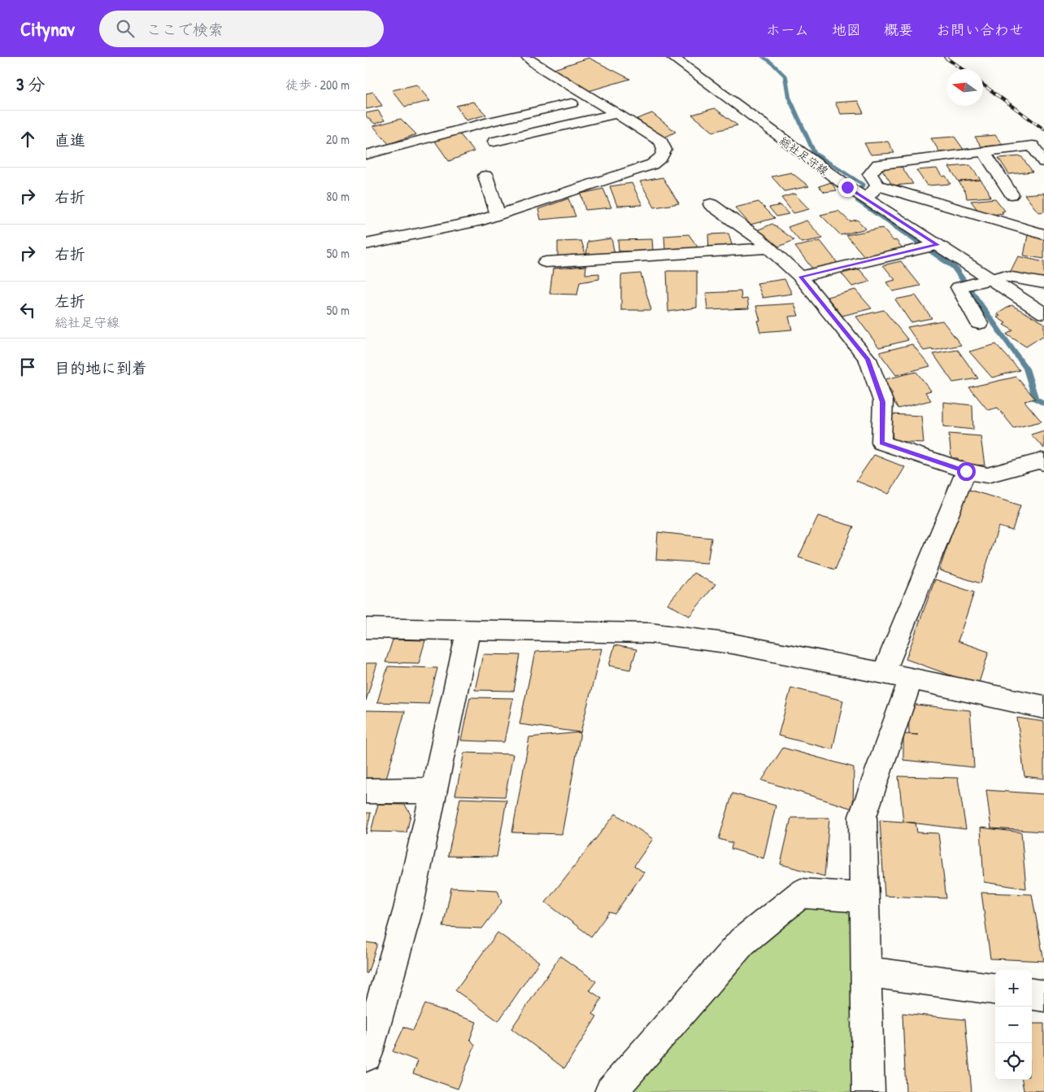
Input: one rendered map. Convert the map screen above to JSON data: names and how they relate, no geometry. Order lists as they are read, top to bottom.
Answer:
{
  "streets": {
    "street": ["総社足守線"]
  },
  "north": "left",
  "page": {
    "header": "Citynav",
    "search": "ここで検索",
    "nav": [
      "ホーム",
      "地図",
      "概要",
      "お問い合わせ"
    ],
    "heading": ["3 分", "徒歩 · 200 m"],
    "list": [
      ["直進", "20 m"],
      ["右折", "80 m"],
      ["右折", "50 m"],
      ["左折", "総社足守線", "50 m"],
      "目的地に到着"
    ],
    "map_buttons": ["+", "−"]
  }
}
